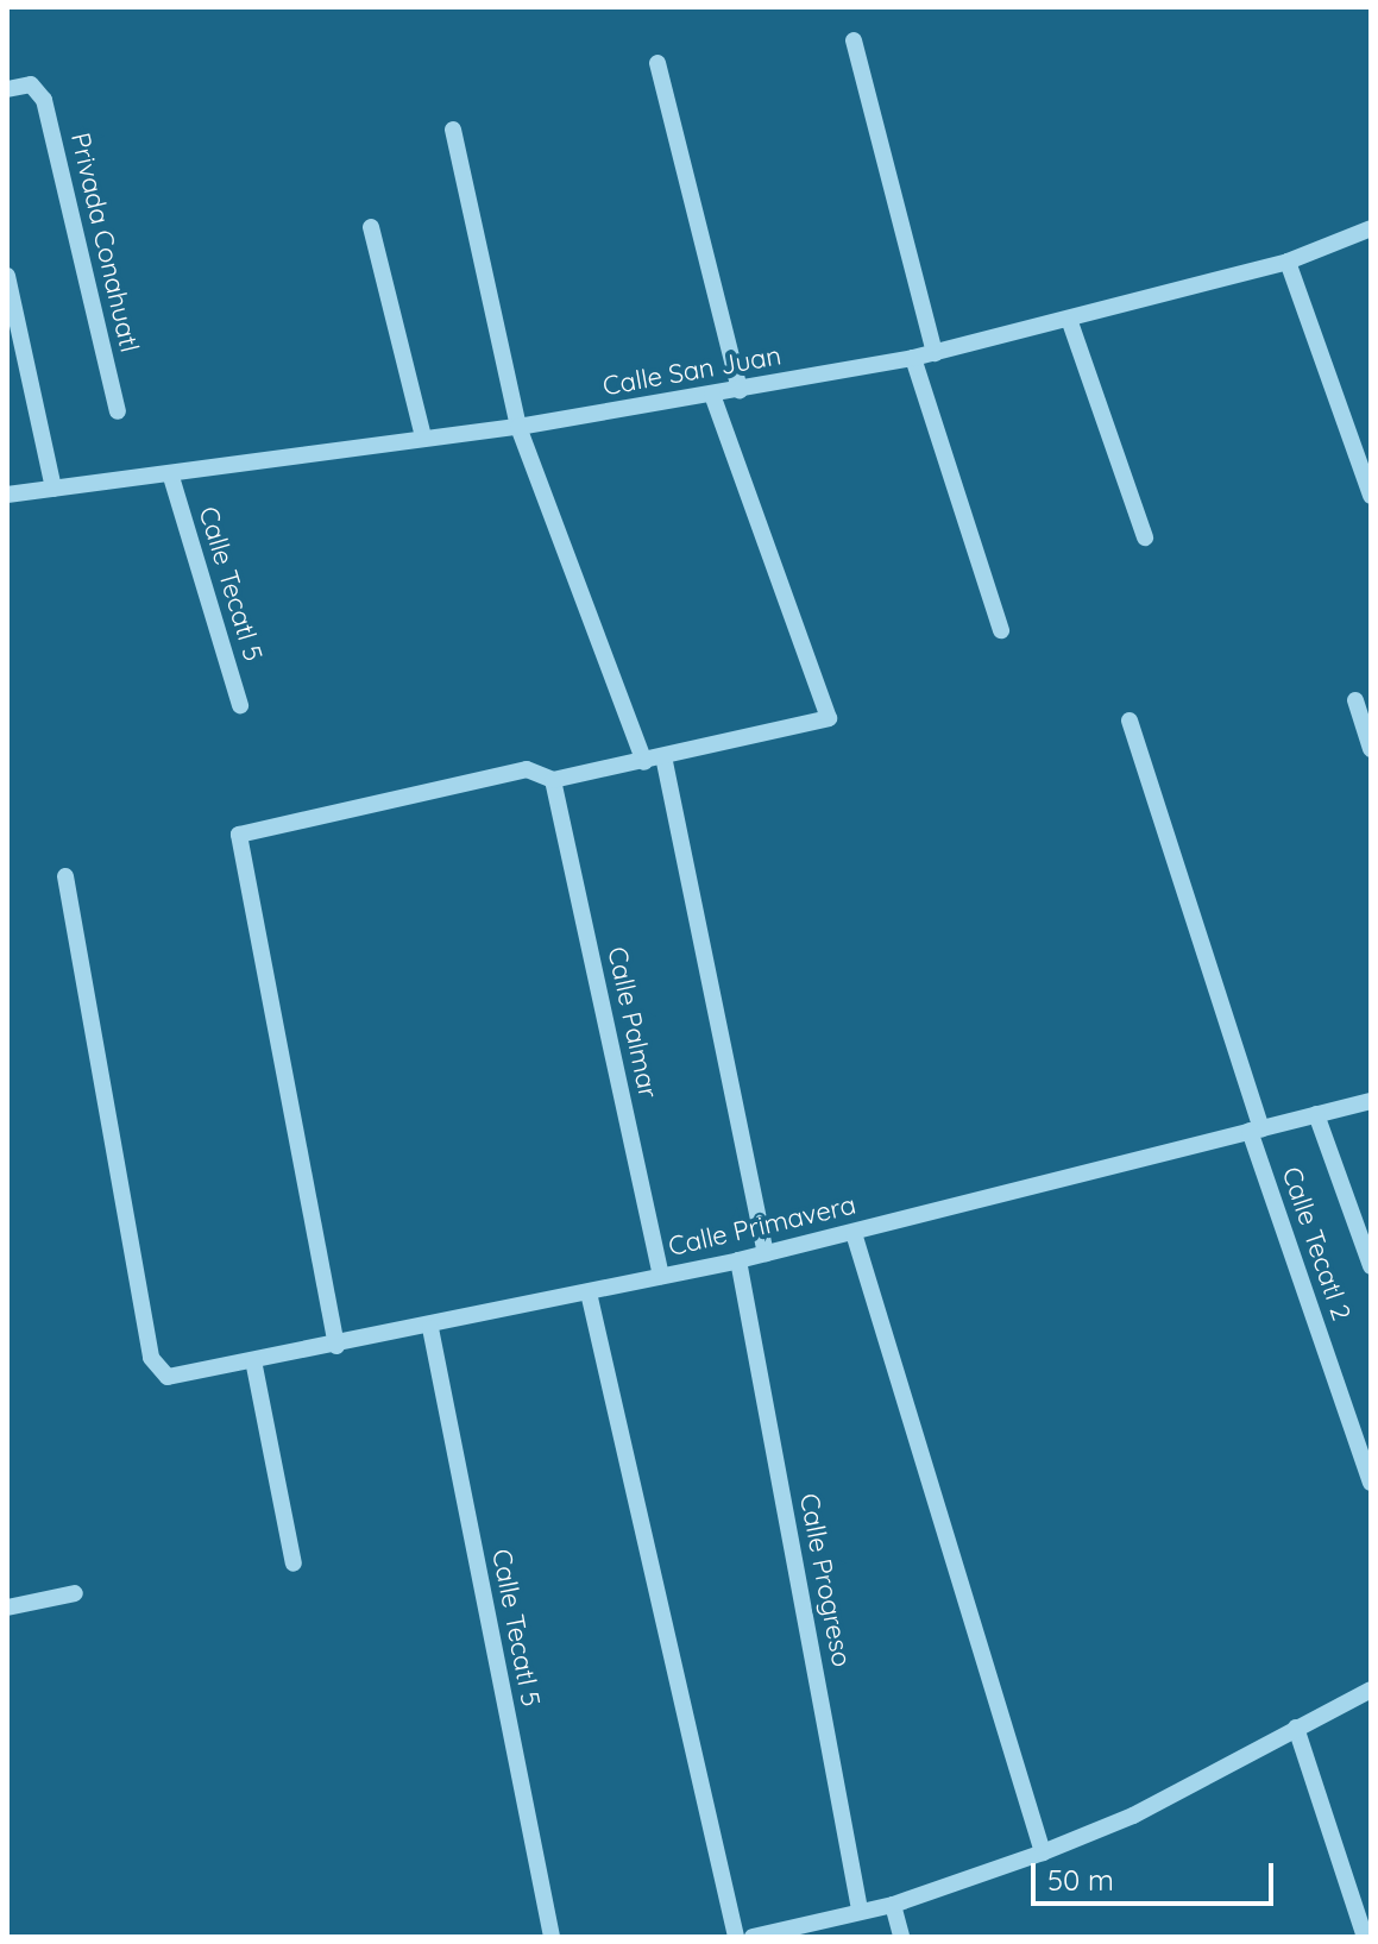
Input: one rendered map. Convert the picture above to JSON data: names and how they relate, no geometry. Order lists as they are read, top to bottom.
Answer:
{
  "streets": {
    "street": [
      "Privada Conahuatl",
      "Calle San Juan",
      "Calle Tecatl 5",
      "Calle Palmar",
      "Calle Primavera",
      "Calle Tecatl 2",
      "Calle Progreso"
    ]
  },
  "crossings": [
    ["Calle San Juan", "Calle Tecatl 5"],
    ["Calle Tecatl 5", "Calle Primavera"],
    ["Calle Palmar", "Calle Primavera"],
    ["Calle Primavera", "Calle Tecatl 2"],
    ["Calle Primavera", "Calle Progreso"]
  ],
  "scale_bar": "50 m"
}
